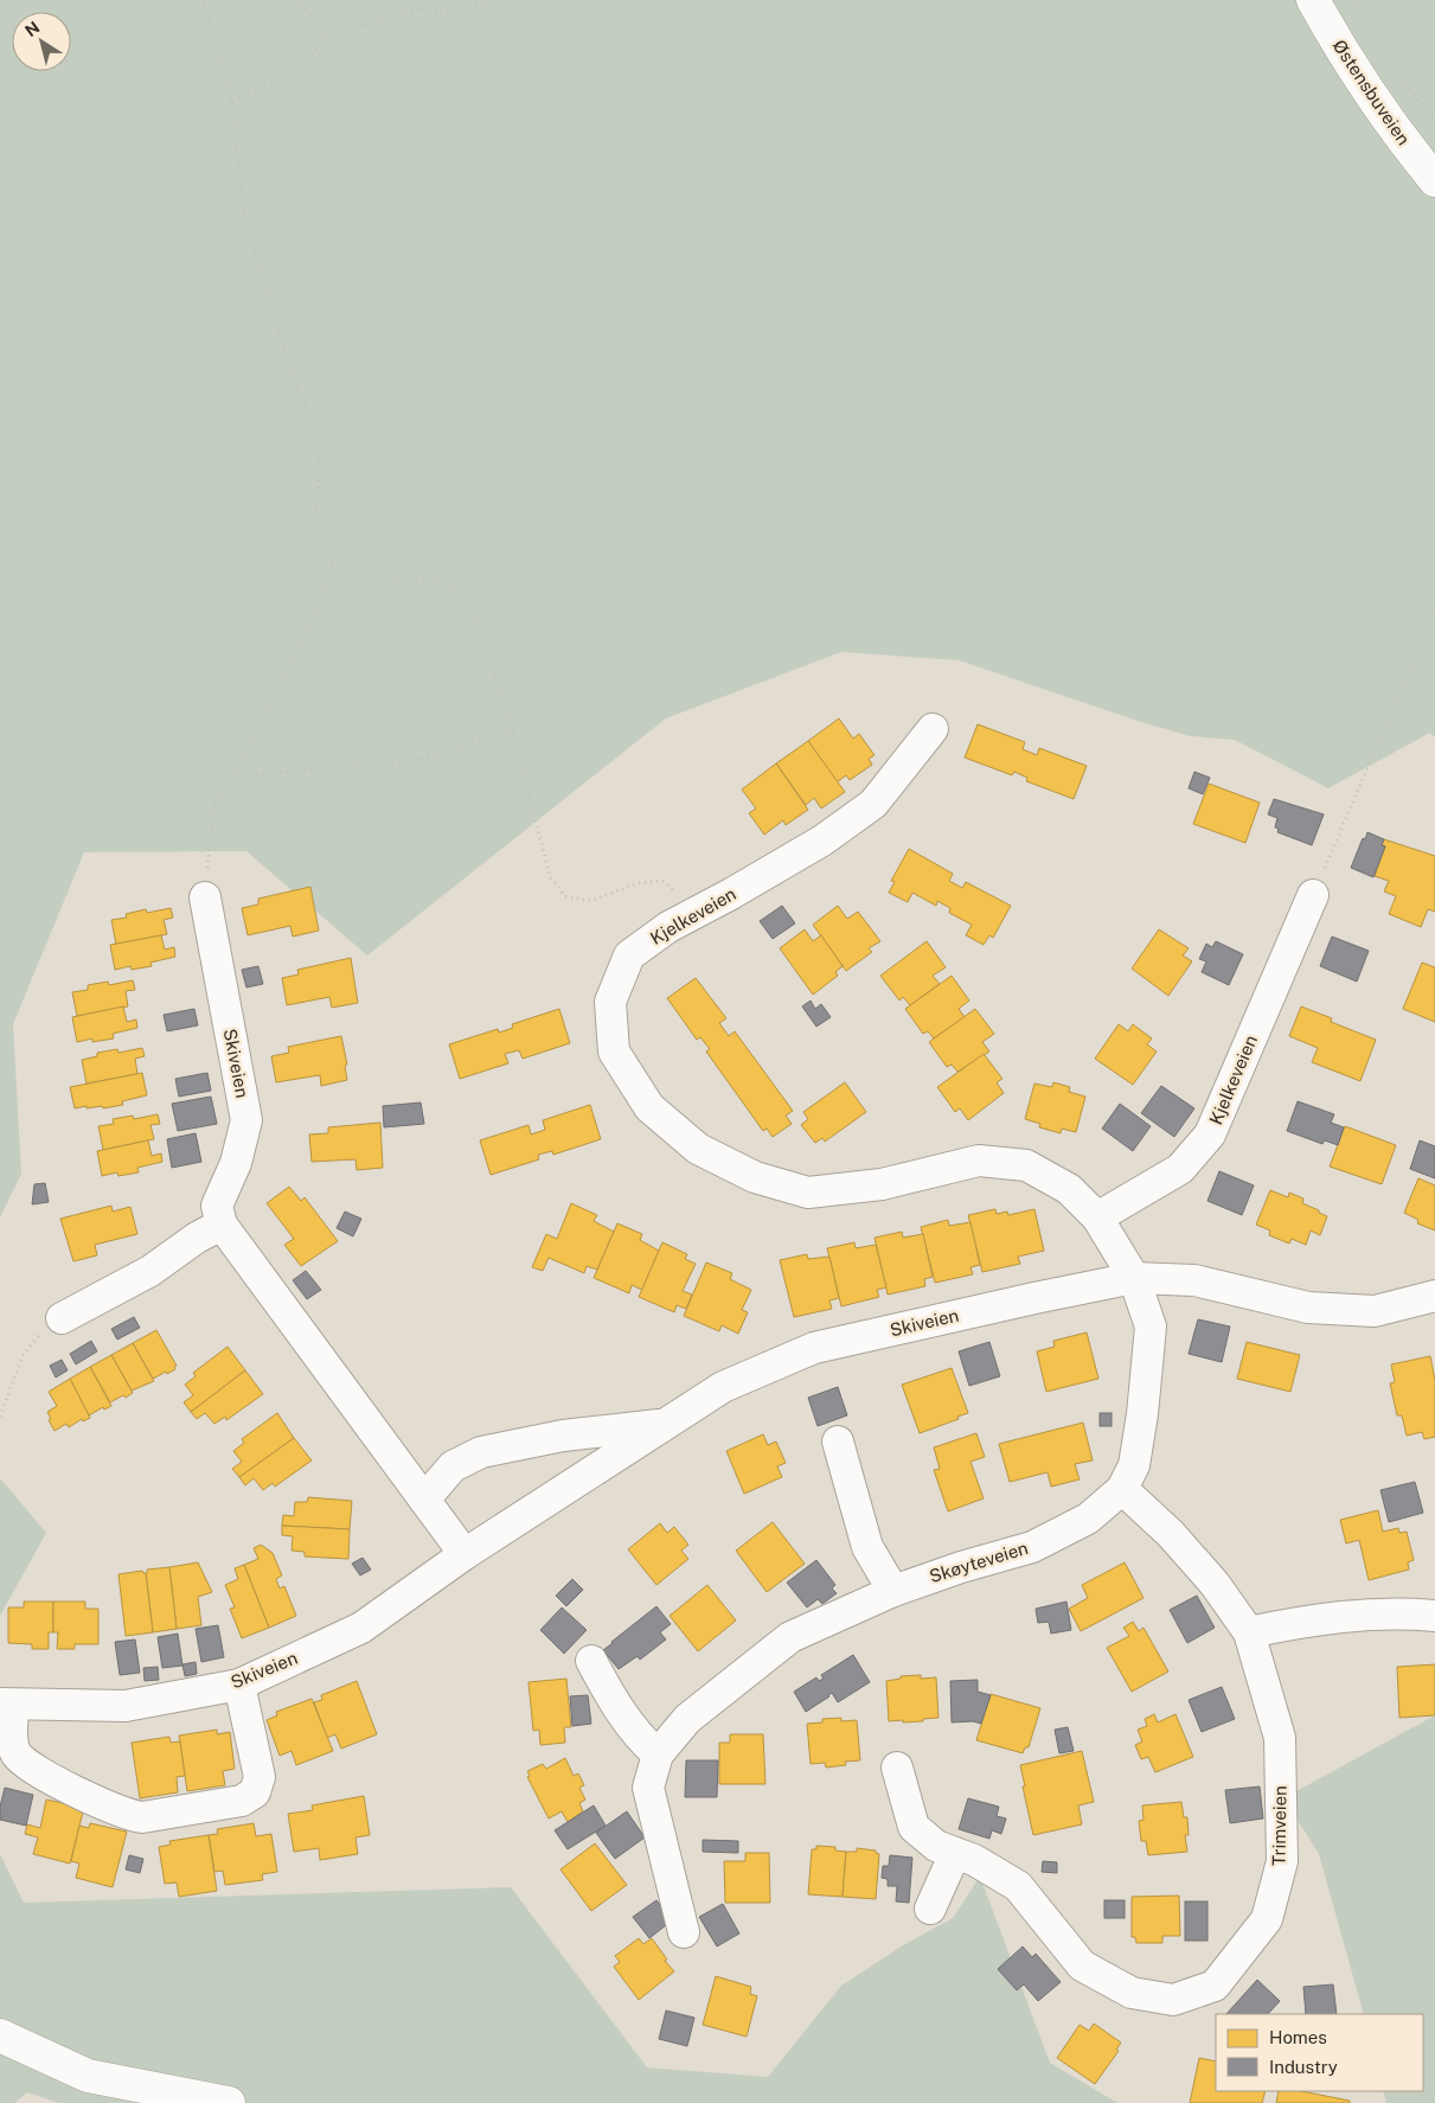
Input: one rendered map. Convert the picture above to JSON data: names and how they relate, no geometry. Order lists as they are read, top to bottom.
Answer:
{
  "streets": {
    "main road": ["Østensbuveien"],
    "street": [
      "Kjelkeveien",
      "Skiveien",
      "Skøyteveien",
      "Trimveien"
    ]
  },
  "crossings": [
    ["Kjelkeveien", "Skiveien"],
    ["Kjelkeveien", "Skøyteveien"],
    ["Skiveien", "Skøyteveien"],
    ["Skøyteveien", "Trimveien"]
  ],
  "legend": ["Homes", "Industry"],
  "north": "top left"
}
